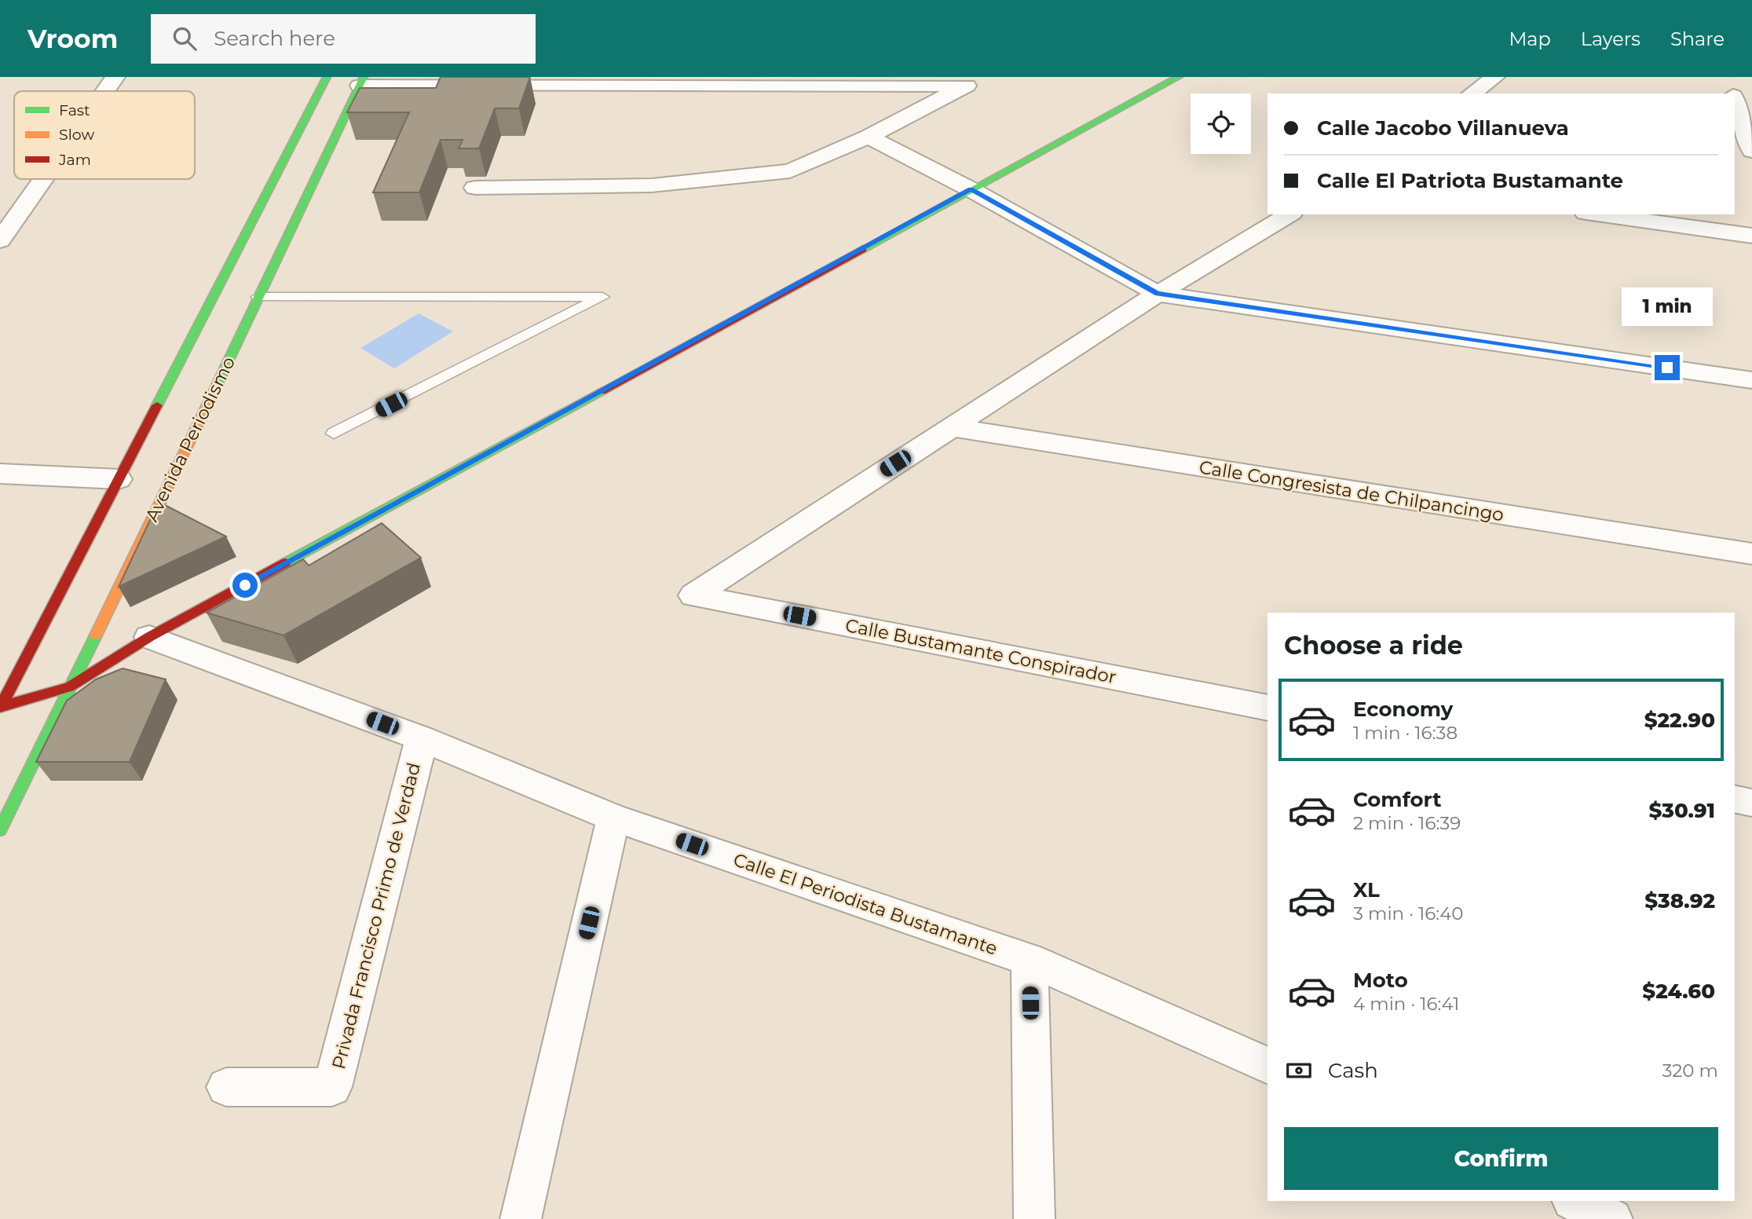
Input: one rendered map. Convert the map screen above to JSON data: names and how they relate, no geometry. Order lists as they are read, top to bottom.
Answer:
{
  "streets": {
    "street": [
      "Avenida Periodismo",
      "Calle Congresista de Chilpancingo",
      "Calle Bustamante Conspirador",
      "Calle El Periodista Bustamante",
      "Privada Francisco Primo de Verdad"
    ]
  },
  "crossings": [
    ["Calle Congresista de Chilpancingo", "Calle Bustamante Conspirador"],
    ["Calle El Periodista Bustamante", "Privada Francisco Primo de Verdad"]
  ],
  "legend": ["Fast", "Slow", "Jam"],
  "page": {
    "header": "Vroom",
    "search": "Search here",
    "nav": ["Map", "Layers", "Share"],
    "banner": ["Calle Jacobo Villanueva", "Calle El Patriota Bustamante"],
    "bubble": "1 min",
    "heading": "Choose a ride",
    "list": [
      {
        "name": "Economy",
        "note": "1 min · 16:38",
        "value": "$22.90"
      },
      {
        "name": "Comfort",
        "note": "2 min · 16:39",
        "value": "$30.91"
      },
      {
        "name": "XL",
        "note": "3 min · 16:40",
        "value": "$38.92"
      },
      {
        "name": "Moto",
        "note": "4 min · 16:41",
        "value": "$24.60"
      }
    ],
    "pay": ["Cash", "320 m"],
    "buttons": "Confirm"
  }
}
